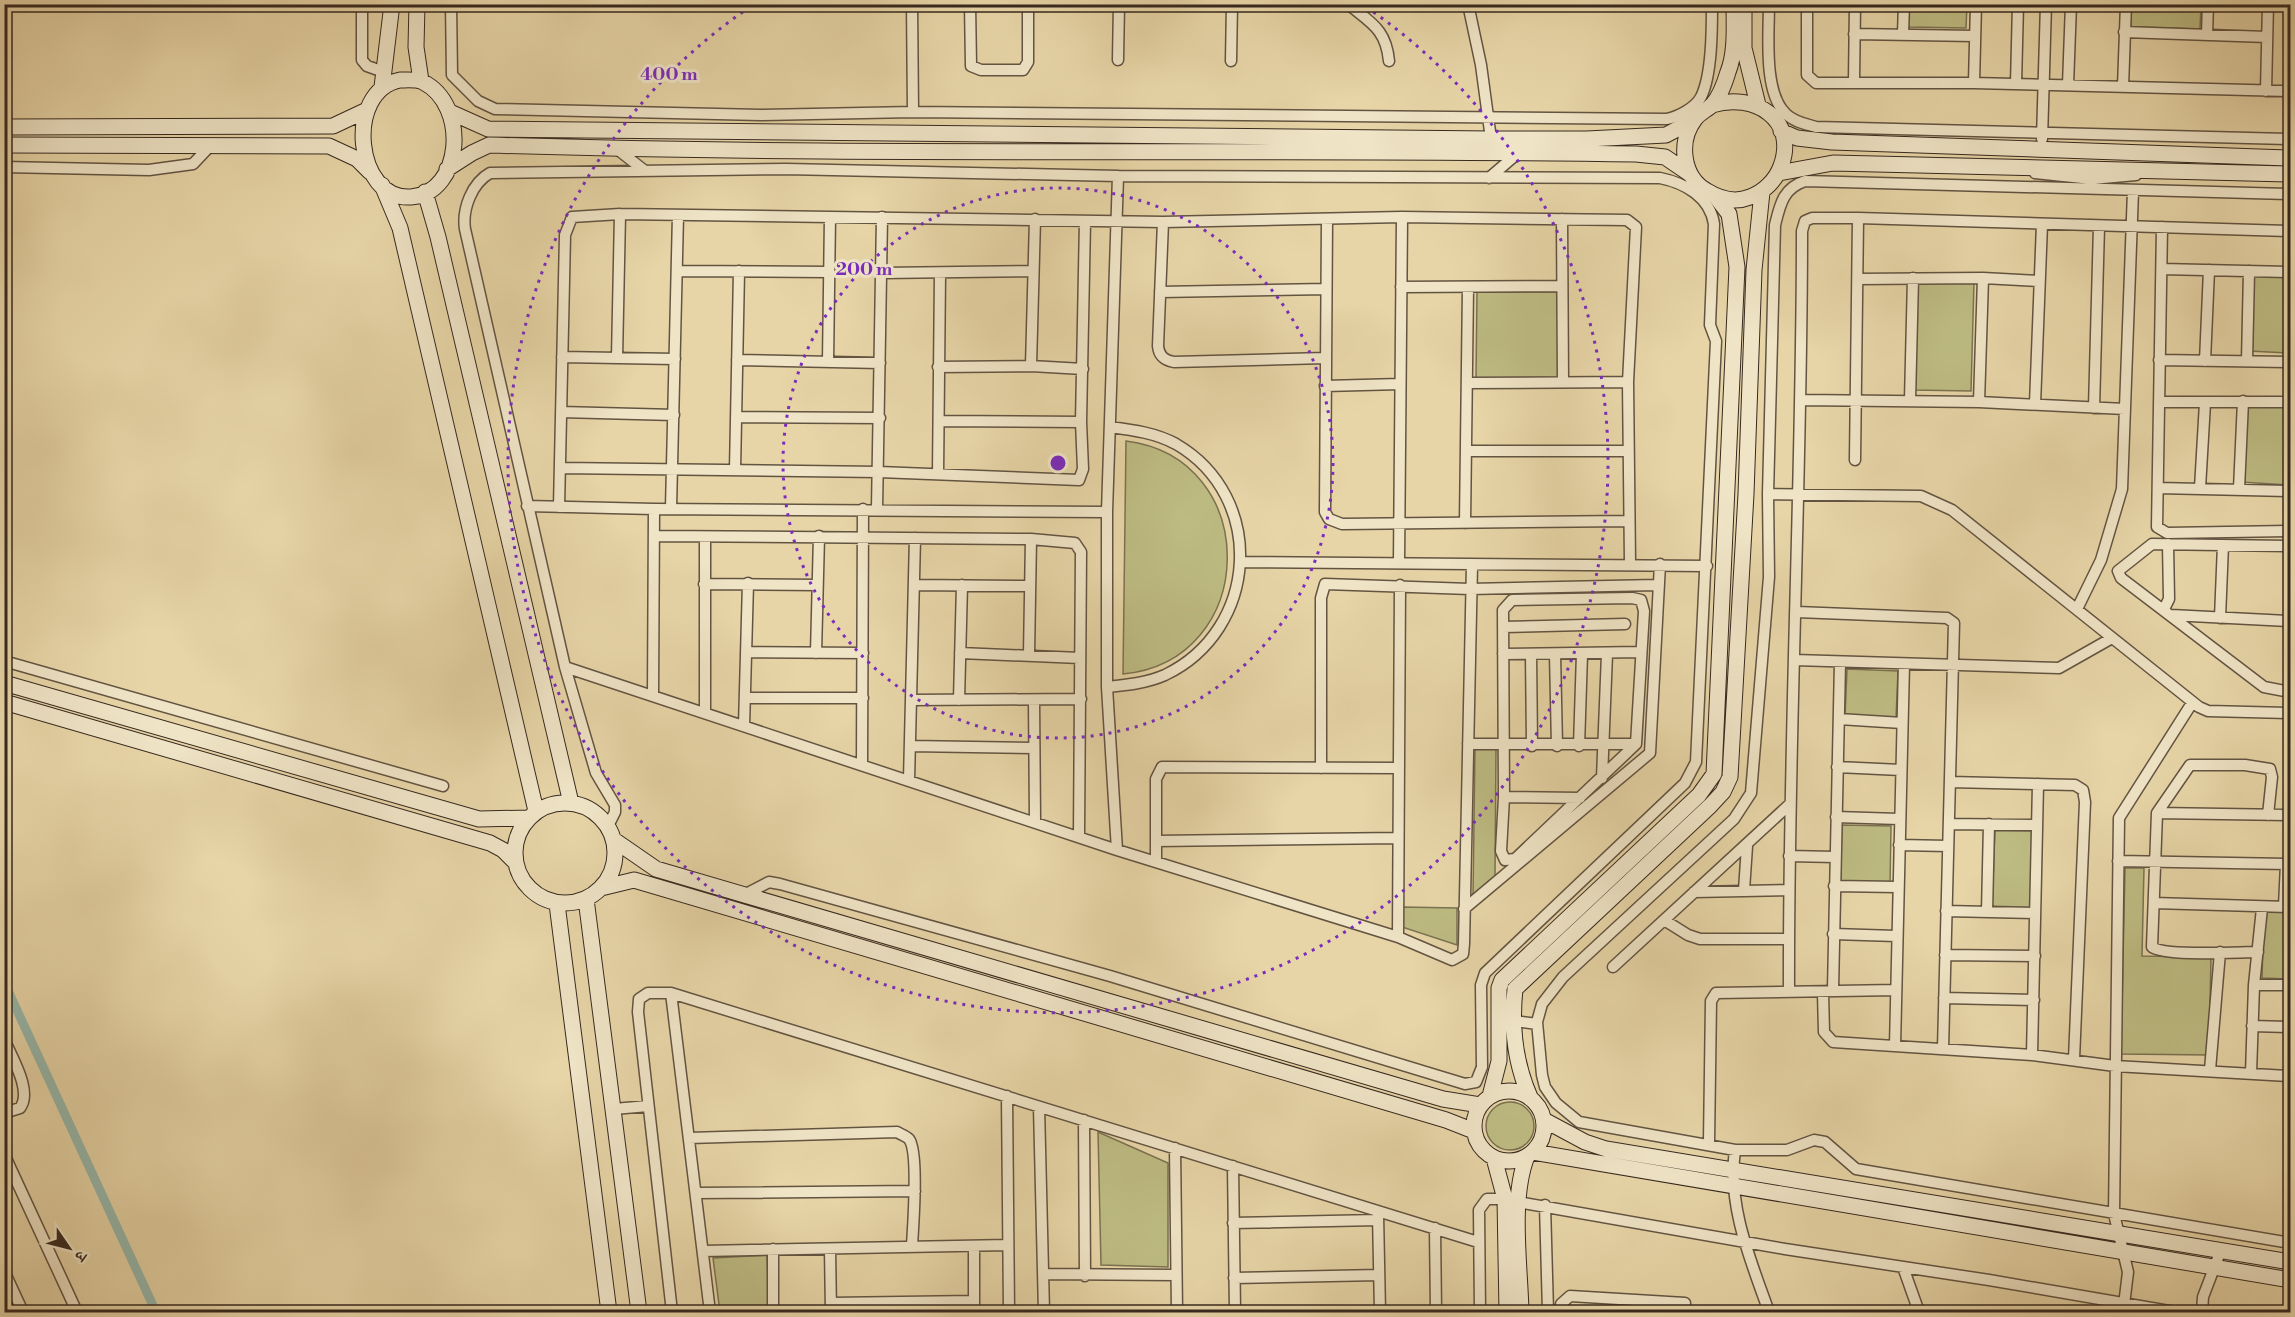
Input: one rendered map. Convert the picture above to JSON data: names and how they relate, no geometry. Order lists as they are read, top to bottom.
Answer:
{
  "north": "bottom right",
  "rings": ["400 m", "200 m"]
}
